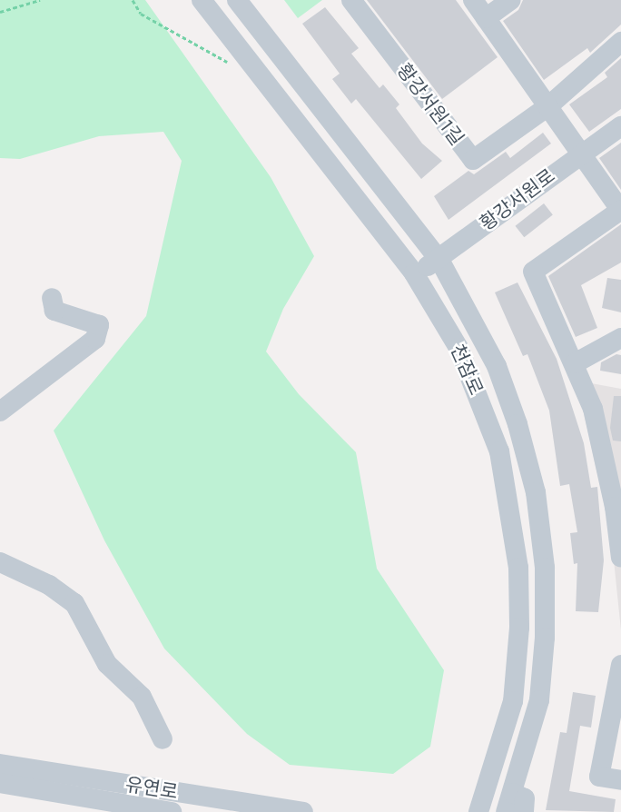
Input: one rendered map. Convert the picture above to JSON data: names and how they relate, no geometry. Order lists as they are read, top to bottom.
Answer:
{
  "streets": {
    "street": [
      "황강서원1길",
      "황강서원로",
      "천잠로",
      "유연로"
    ]
  },
  "crossings": [
    ["황강서원로", "천잠로"]
  ]
}
